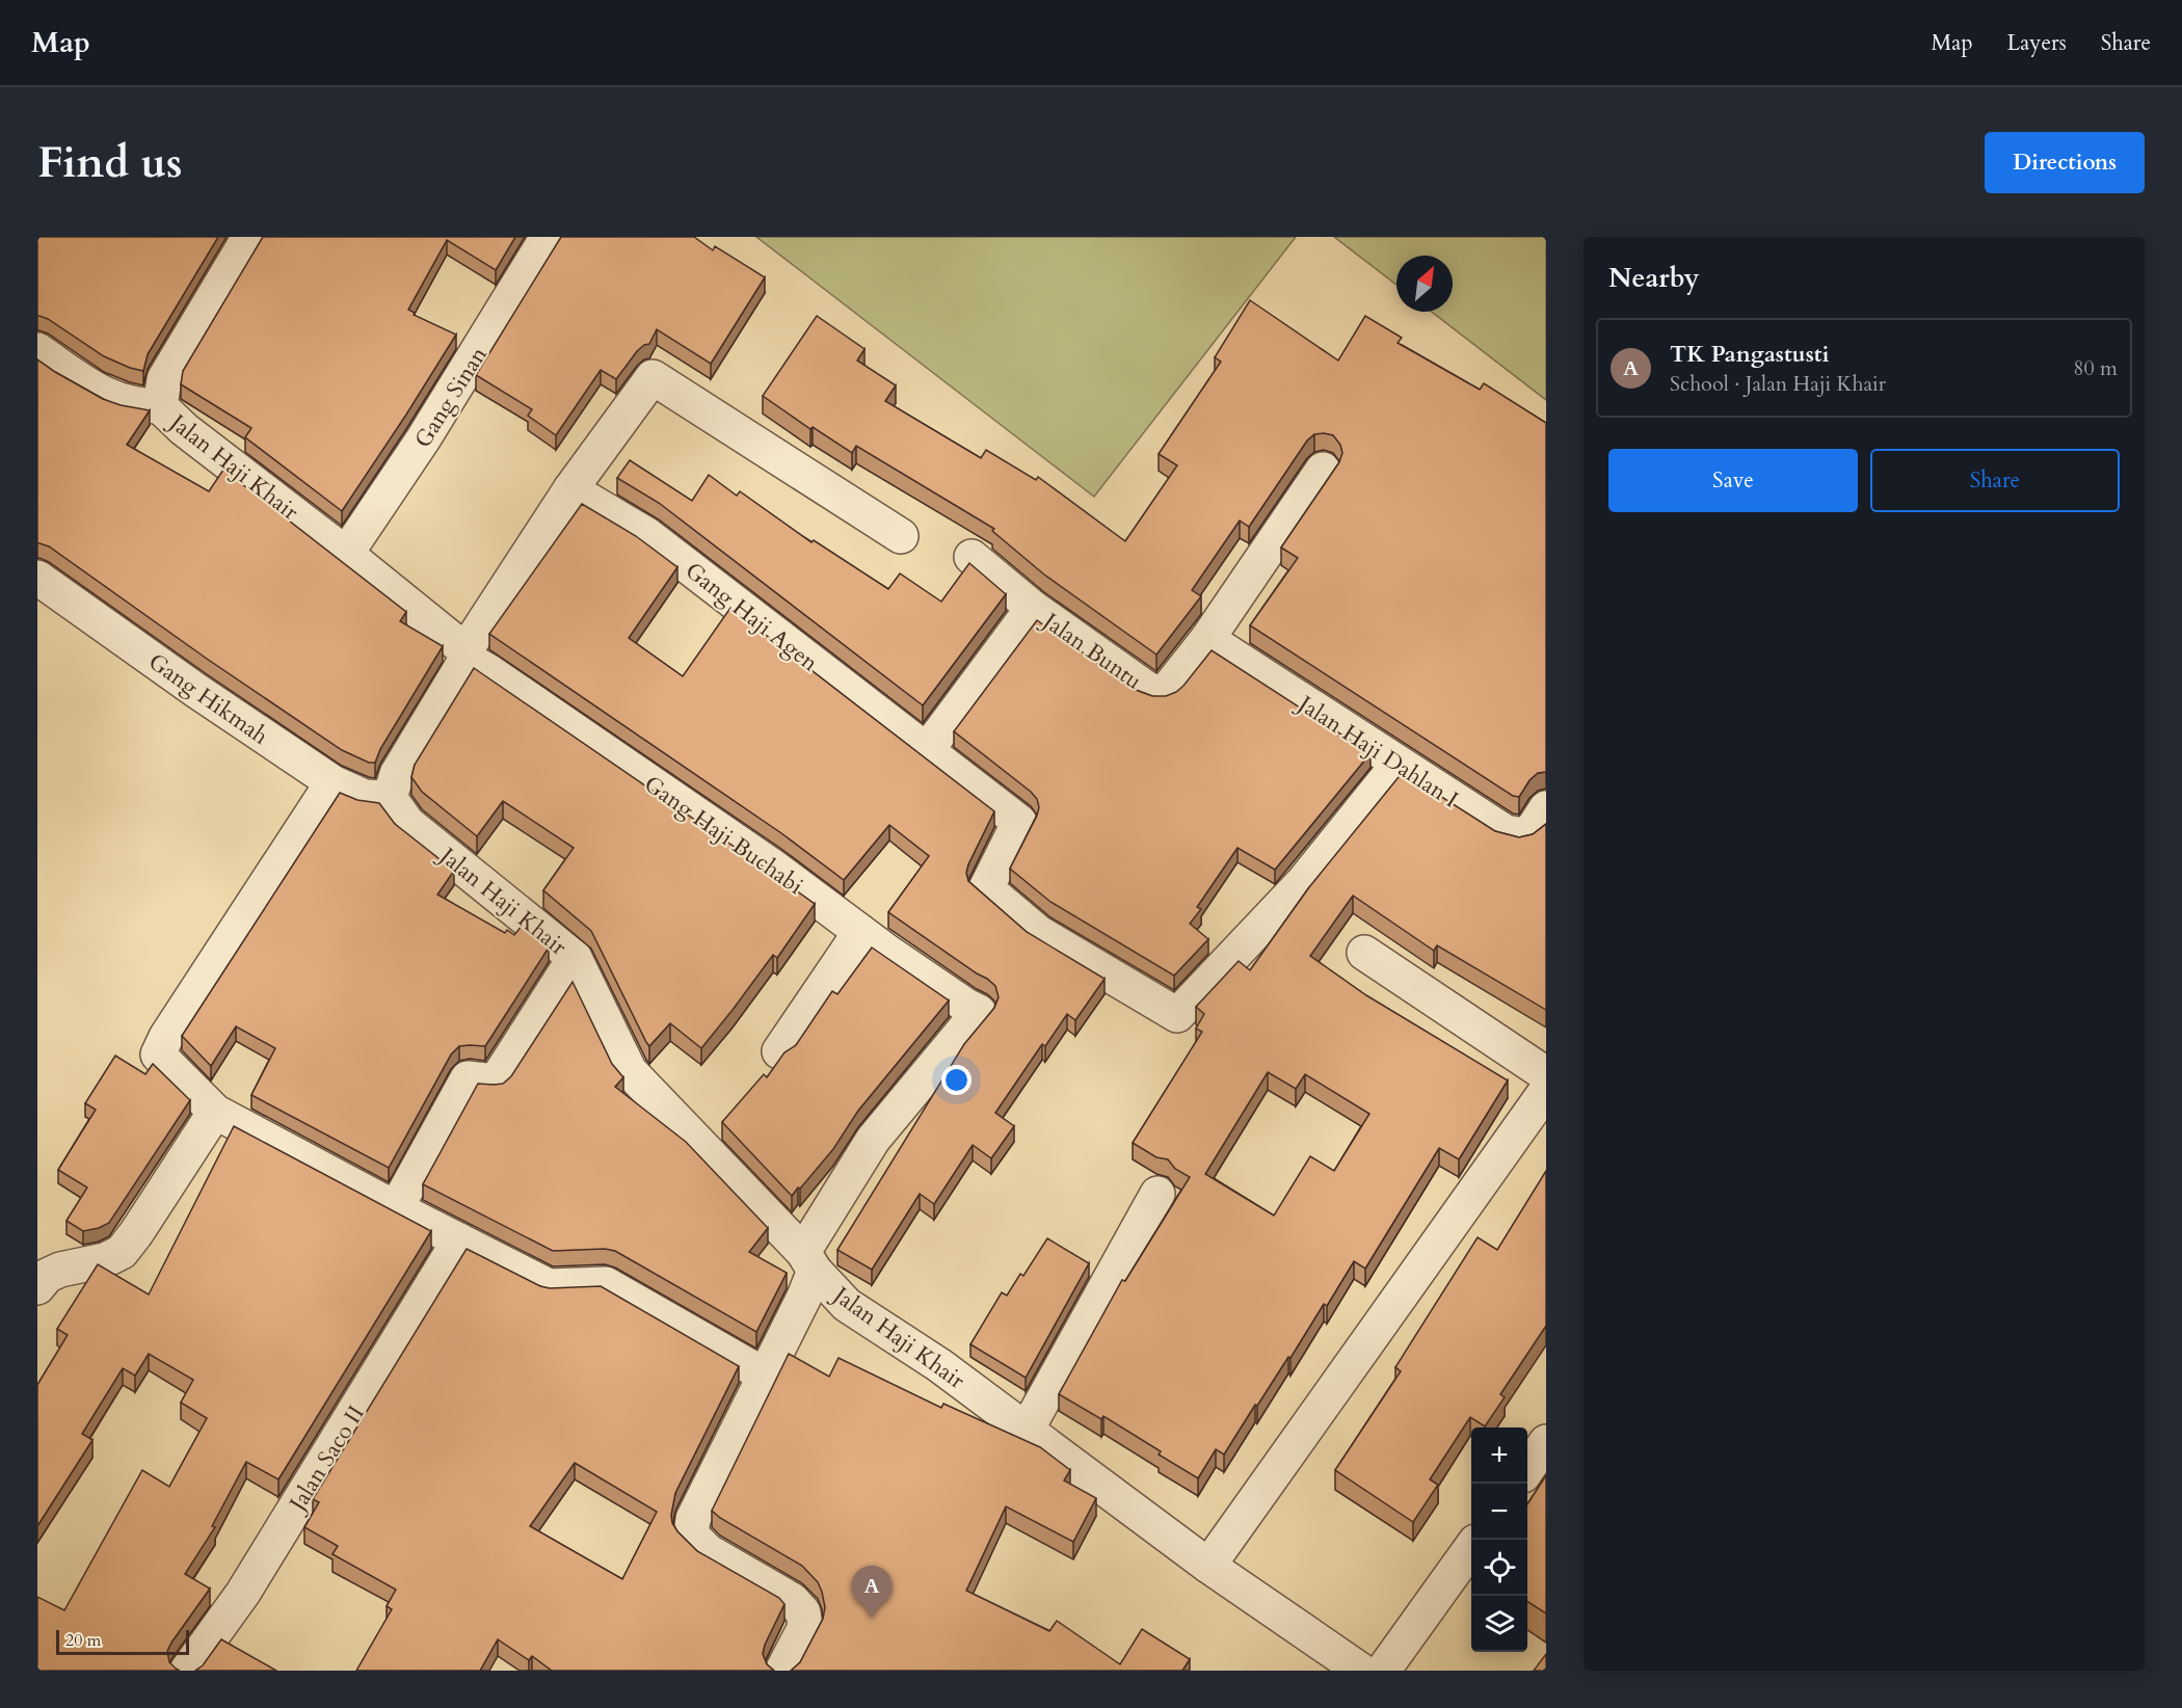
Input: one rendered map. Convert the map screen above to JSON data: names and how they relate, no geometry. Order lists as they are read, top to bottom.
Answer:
{
  "streets": {
    "street": [
      "Gang Sinan",
      "Jalan Haji Khair",
      "Gang Haji Agen",
      "Jalan Buntu",
      "Gang Hikmah",
      "Jalan Haji Dahlan I",
      "Gang Haji Buchabi",
      "Jalan Saco II"
    ]
  },
  "crossings": [
    ["Gang Sinan", "Jalan Haji Khair"],
    ["Jalan Haji Khair", "Gang Hikmah"],
    ["Jalan Haji Khair", "Gang Haji Buchabi"],
    ["Gang Haji Agen", "Jalan Haji Dahlan I"],
    ["Jalan Buntu", "Jalan Haji Dahlan I"]
  ],
  "scale_bar": "20 m",
  "north": "top right",
  "page": {
    "header": "Map",
    "nav": ["Map", "Layers", "Share"],
    "buttons": [
      "Directions",
      ["Save", "Share"]
    ],
    "title": "Find us",
    "heading": "Nearby",
    "list": [
      {
        "mark": "A",
        "name": "TK Pangastusti",
        "note": "School · Jalan Haji Khair",
        "value": "80 m"
      }
    ],
    "map_buttons": ["+", "−"],
    "pins": "A",
    "scale": "20 m"
  }
}
